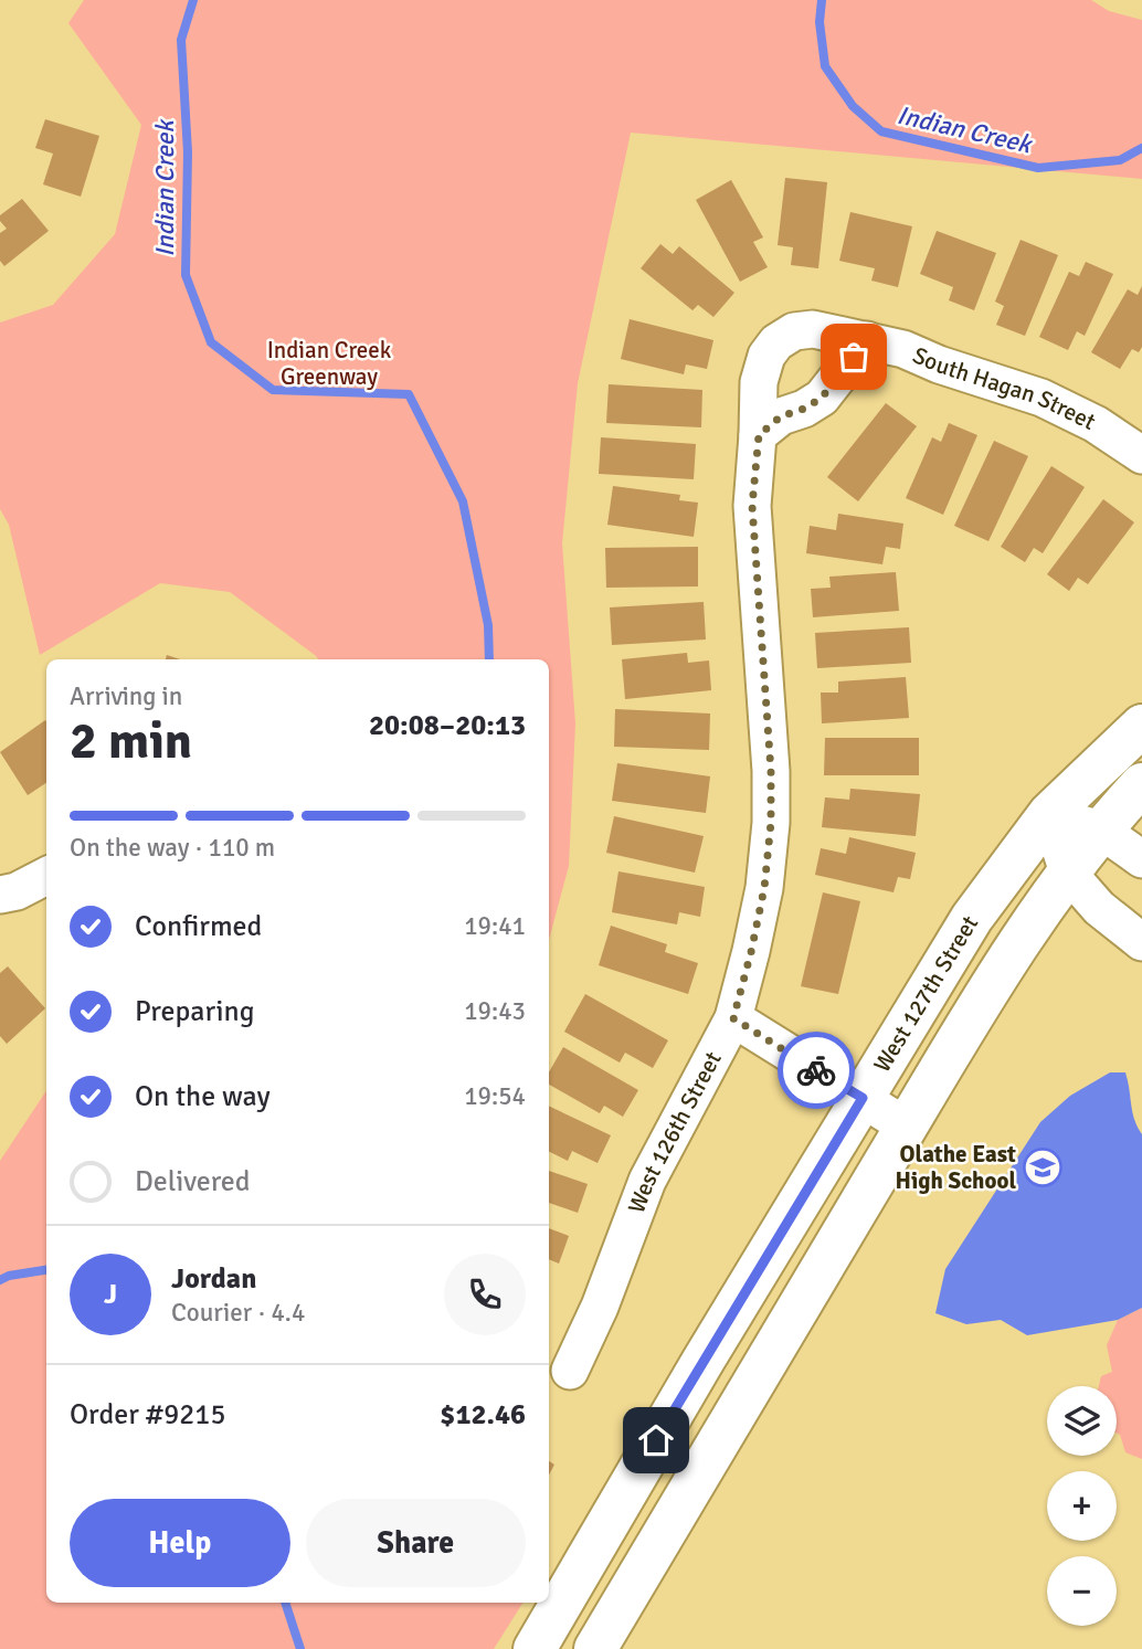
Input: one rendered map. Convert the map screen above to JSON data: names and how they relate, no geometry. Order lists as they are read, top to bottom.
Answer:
{
  "streets": {
    "main road": ["West 127th Street"],
    "street": ["South Hagan Street", "West 126th Street"]
  },
  "crossings": [
    ["South Hagan Street", "West 126th Street"]
  ],
  "water": ["Indian Creek"],
  "parks": ["Indian Creek Greenway"],
  "places": {
    "school or university": ["Olathe East High School"]
  },
  "page": {
    "heading": ["2 min", "Arriving in", "20:08–20:13"],
    "panel": [
      "Jordan",
      "Courier · 4.4",
      "Order #9215",
      "$12.46"
    ],
    "bar": "On the way · 110 m",
    "list": [
      ["Confirmed", "19:41"],
      ["Preparing", "19:43"],
      ["On the way", "19:54"],
      "Delivered"
    ],
    "round": "J",
    "map_buttons": ["+", "−"],
    "buttons": ["Help", "Share"]
  }
}
